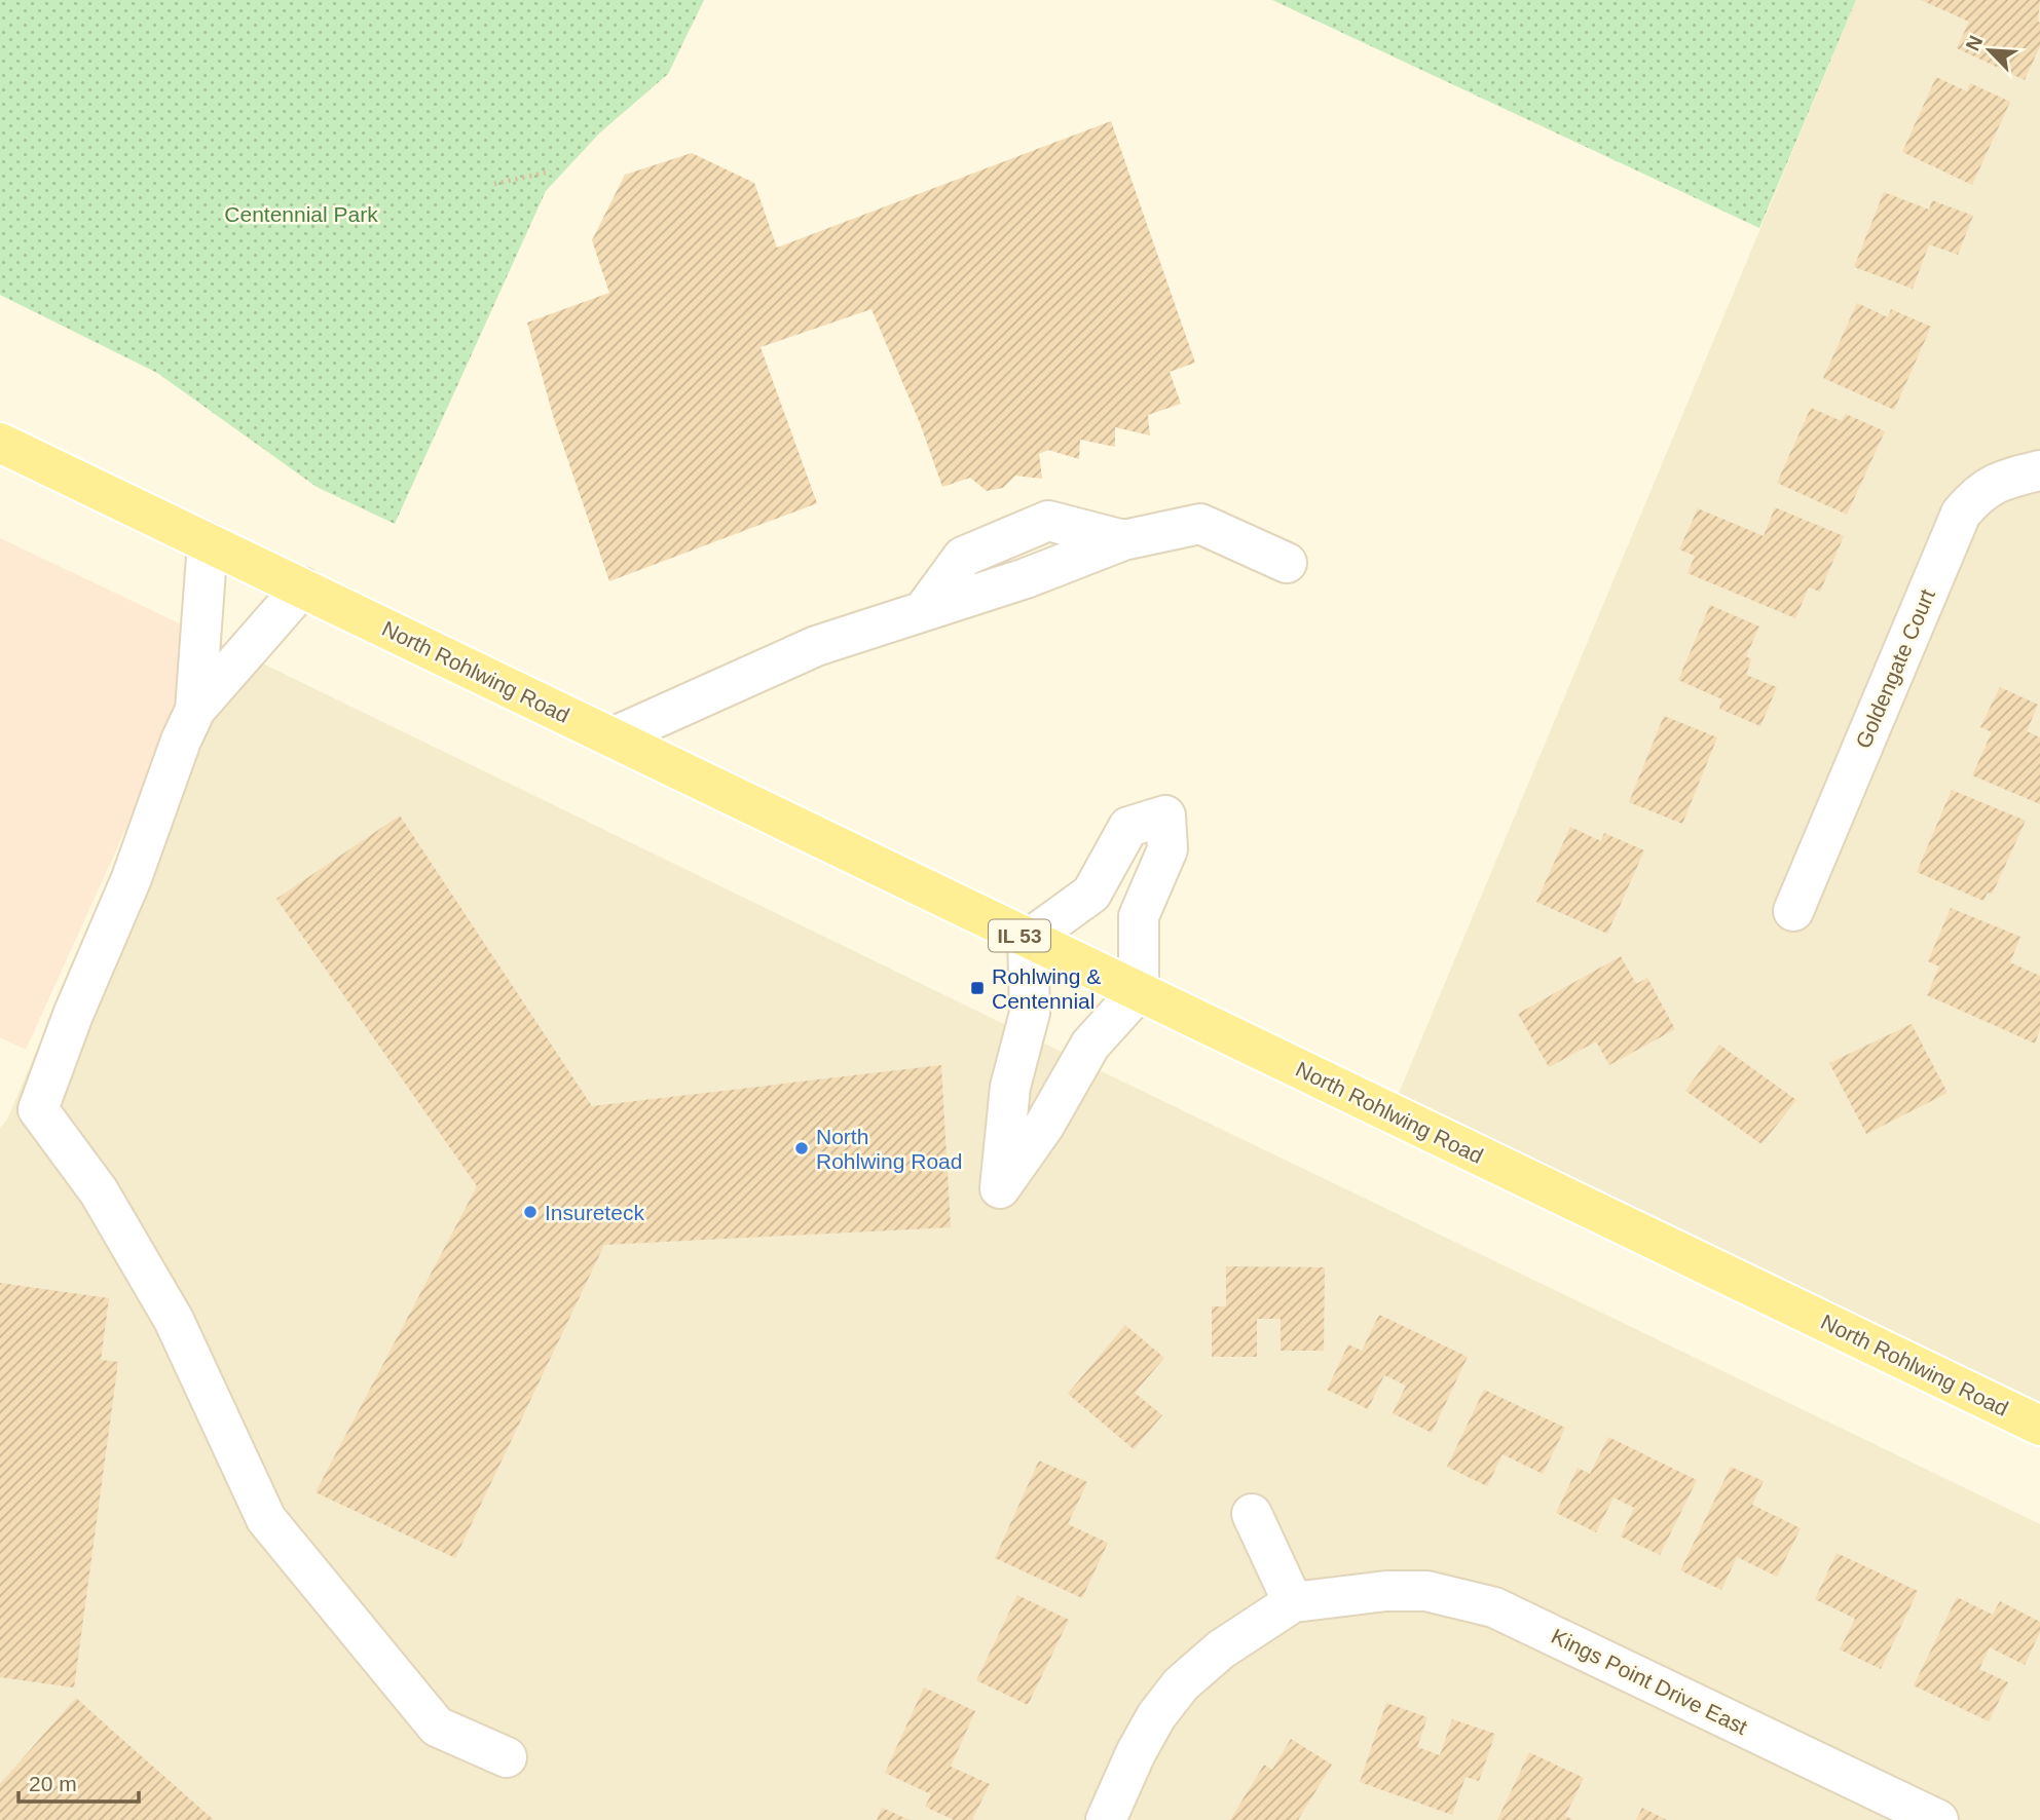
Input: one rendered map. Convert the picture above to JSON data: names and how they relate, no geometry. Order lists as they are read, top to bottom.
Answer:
{
  "streets": {
    "main road": ["North Rohlwing Road", "IL 53"],
    "street": ["Goldengate Court", "Kings Point Drive East"]
  },
  "parks": ["Centennial Park"],
  "places": {
    "transit": ["Rohlwing & Centennial"],
    "other": ["North Rohlwing Road", "Insureteck"]
  },
  "scale_bar": "20 m",
  "north": "top left"
}
